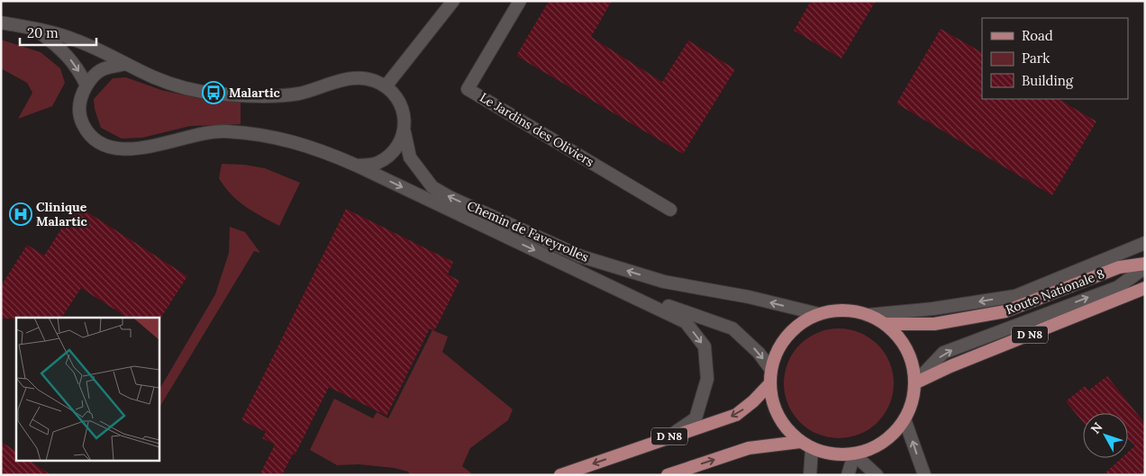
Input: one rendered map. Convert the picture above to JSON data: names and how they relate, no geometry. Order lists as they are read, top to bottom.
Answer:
{
  "streets": {
    "main road": ["Route Nationale 8", "D N8"],
    "street": ["Le Jardins des Oliviers", "Chemin de Faveyrolles"]
  },
  "crossings": [
    ["Chemin de Faveyrolles", "Route Nationale 8"],
    ["Chemin de Faveyrolles", "D N8"],
    ["Route Nationale 8", "D N8"]
  ],
  "places": {
    "bus stop": ["Malartic"],
    "hospital": ["Clinique Malartic"]
  },
  "legend": ["Road", "Park", "Building"],
  "scale_bar": "20 m",
  "north": "top left"
}
